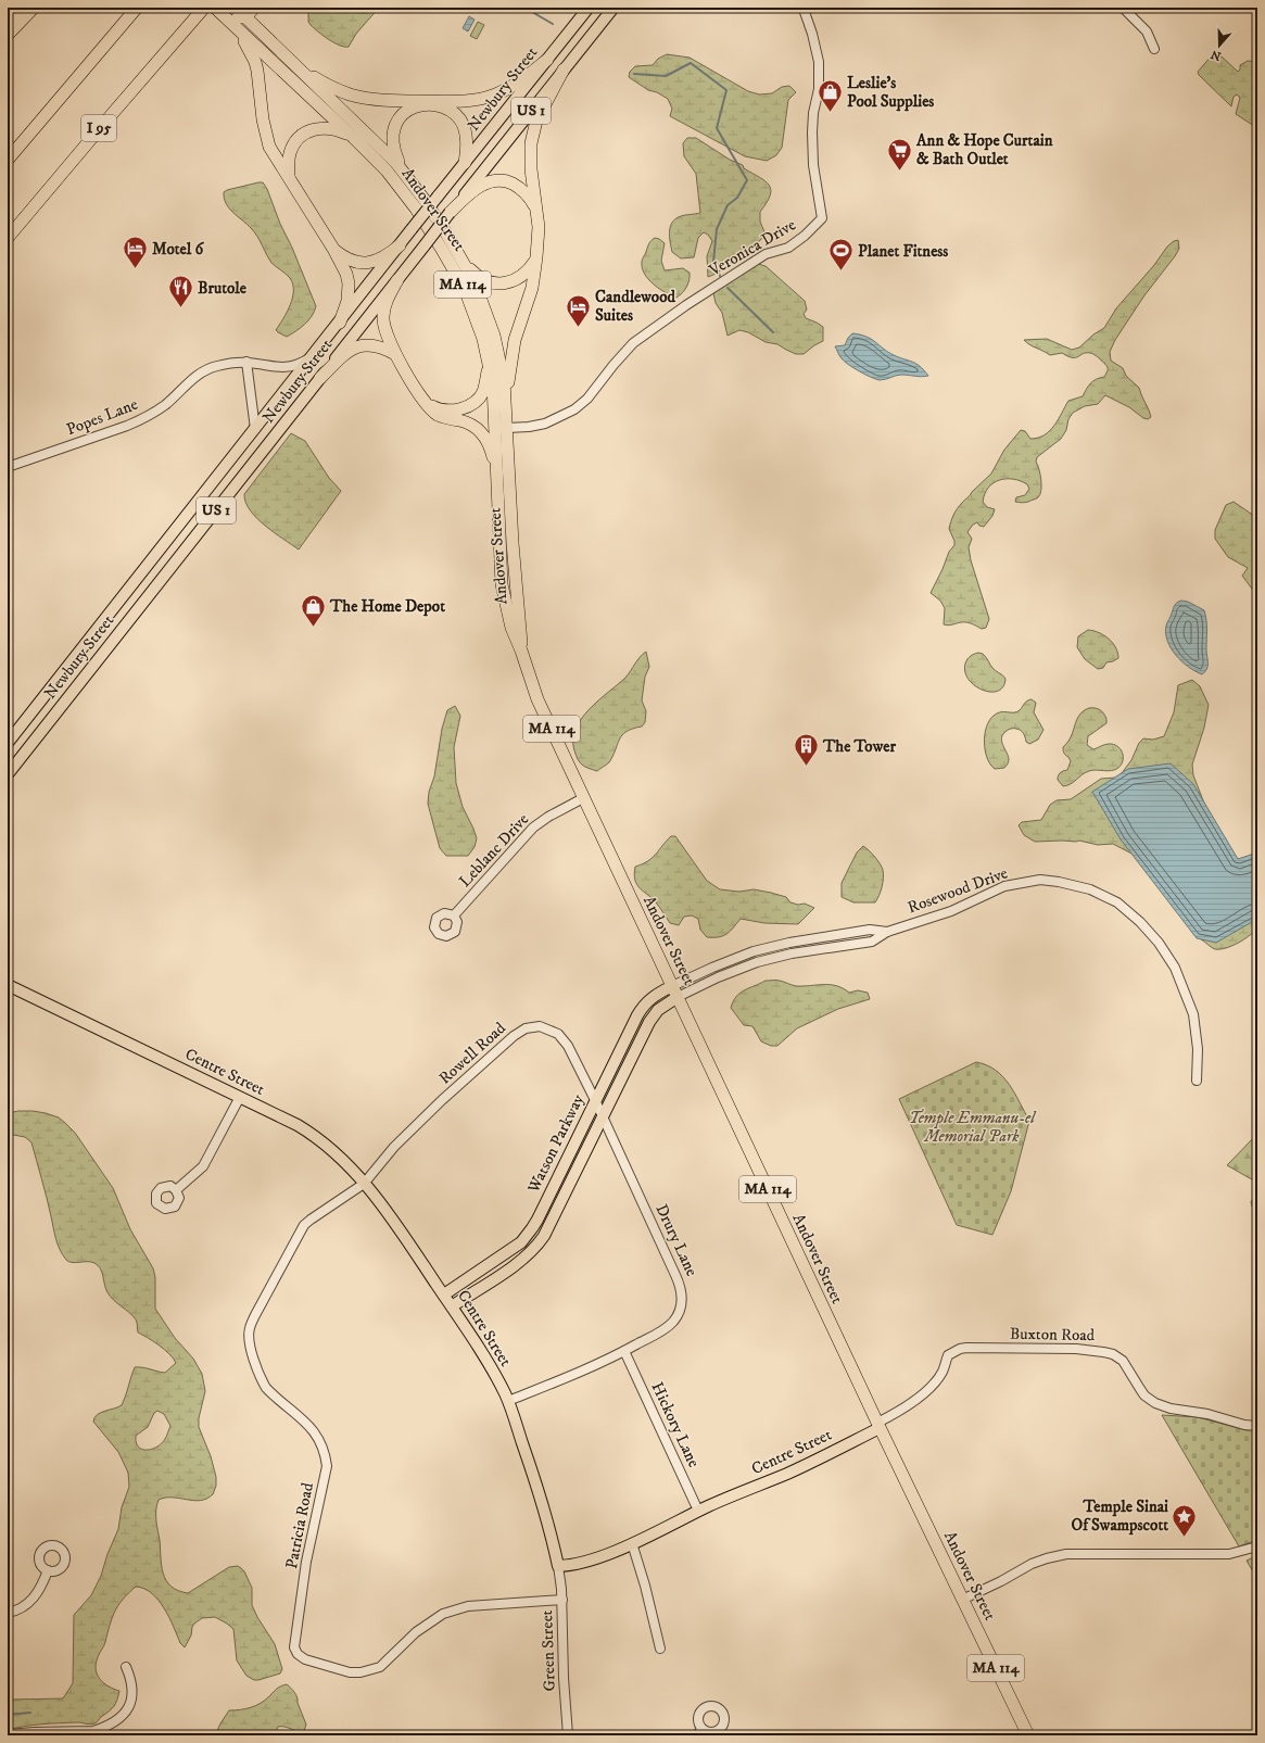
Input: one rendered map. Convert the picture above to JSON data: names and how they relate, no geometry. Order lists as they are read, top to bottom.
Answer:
{
  "streets": {
    "highway": ["I 95", "Andover Street", "MA 114"],
    "main road": [
      "Newbury Street",
      "US 1",
      "Centre Street",
      "Watson Parkway"
    ],
    "street": [
      "Veronica Drive",
      "Popes Lane",
      "Leblanc Drive",
      "Rosewood Drive",
      "Rowell Road",
      "Drury Lane",
      "Buxton Road",
      "Hickory Lane",
      "Patricia Road",
      "Green Street"
    ]
  },
  "crossings": [
    ["Newbury Street", "Popes Lane"],
    ["Andover Street", "Veronica Drive"],
    ["Andover Street", "Leblanc Drive"],
    ["Andover Street", "Rosewood Drive"],
    ["Andover Street", "Centre Street"],
    ["Andover Street", "Watson Parkway"],
    ["Andover Street", "Buxton Road"],
    ["Rosewood Drive", "Watson Parkway"],
    ["Rowell Road", "Centre Street"],
    ["Rowell Road", "Watson Parkway"],
    ["Rowell Road", "Drury Lane"],
    ["Rowell Road", "Patricia Road"],
    ["Centre Street", "Watson Parkway"],
    ["Centre Street", "Drury Lane"],
    ["Centre Street", "Buxton Road"],
    ["Centre Street", "Hickory Lane"],
    ["Centre Street", "Patricia Road"],
    ["Centre Street", "Green Street"],
    ["Watson Parkway", "Drury Lane"],
    ["Drury Lane", "Hickory Lane"],
    ["Patricia Road", "Green Street"]
  ],
  "parks": ["Temple Emmanu-el Memorial Park"],
  "places": {
    "shop": ["Leslie's Pool Supplies", "The Home Depot"],
    "supermarket": ["Ann & Hope Curtain & Bath Outlet"],
    "hotel": ["Motel 6", "Candlewood Suites"],
    "sports": ["Planet Fitness"],
    "restaurant": ["Brutole"],
    "building": ["The Tower"],
    "place": ["Temple Sinai Of Swampscott"]
  },
  "north": "bottom"
}
